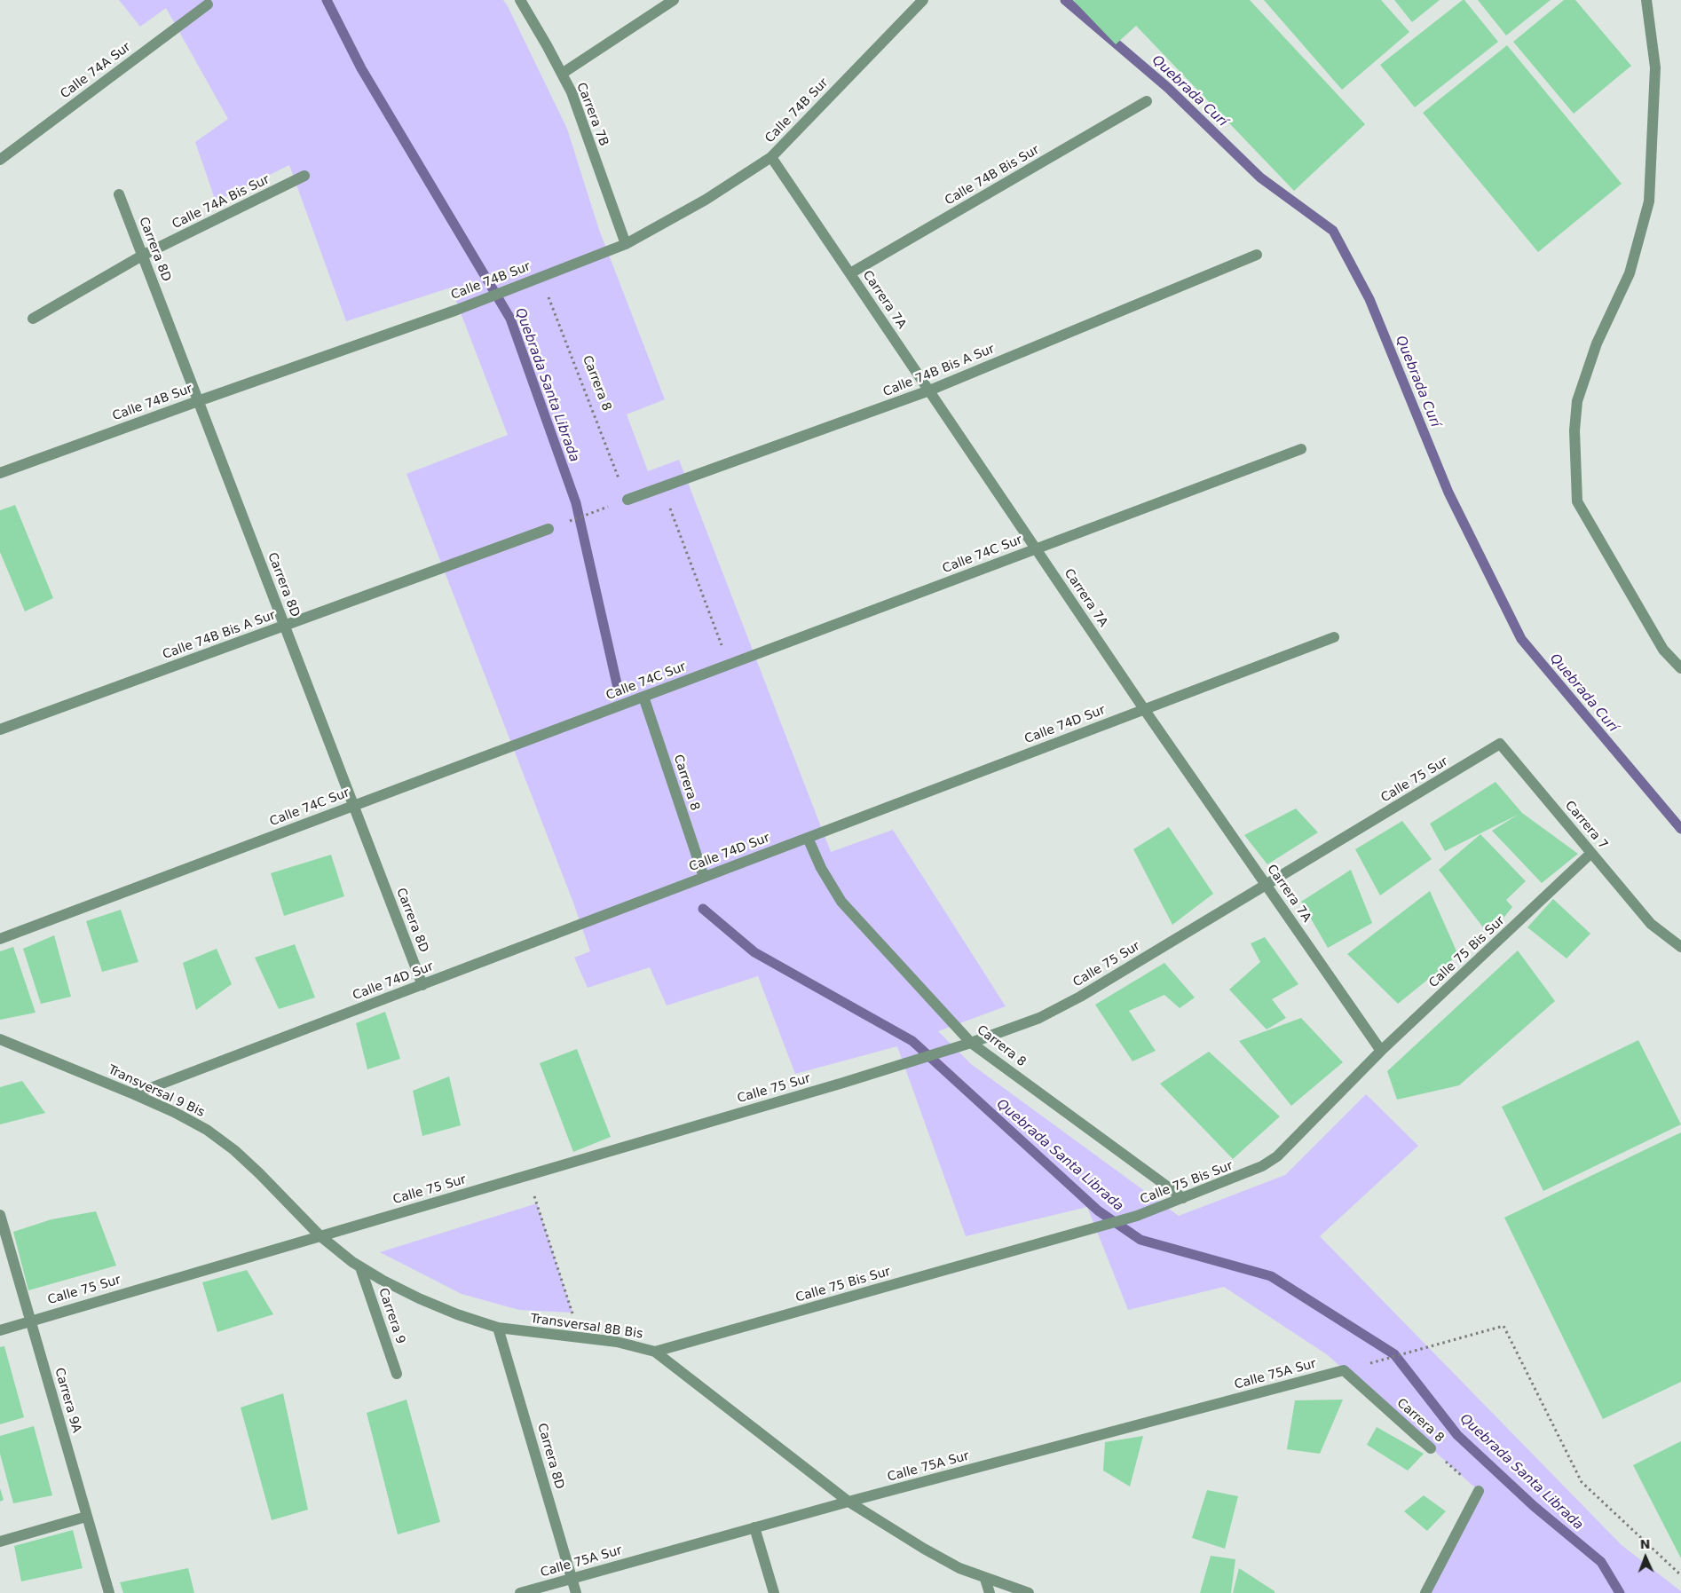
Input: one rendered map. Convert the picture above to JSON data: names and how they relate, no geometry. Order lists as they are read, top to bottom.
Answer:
{
  "streets": {
    "street": [
      "Calle 74A Sur",
      "Calle 74B Sur",
      "Carrera 7B",
      "Calle 74B Bis Sur",
      "Calle 74A Bis Sur",
      "Carrera 8D",
      "Carrera 7A",
      "Calle 74B Bis A Sur",
      "Carrera 8",
      "Calle 74C Sur",
      "Calle 74D Sur",
      "Calle 75 Sur",
      "Carrera 7",
      "Calle 75 Bis Sur",
      "Transversal 9 Bis",
      "Carrera 9",
      "Transversal 8B Bis",
      "Calle 75A Sur",
      "Carrera 9A"
    ]
  },
  "crossings": [
    ["Calle 74B Sur", "Carrera 7B"],
    ["Calle 74B Sur", "Carrera 8D"],
    ["Calle 74B Sur", "Carrera 7A"],
    ["Calle 74B Sur", "Carrera 8"],
    ["Calle 74B Bis Sur", "Carrera 7A"],
    ["Calle 74A Bis Sur", "Carrera 8D"],
    ["Carrera 8D", "Calle 74B Bis A Sur"],
    ["Carrera 8D", "Calle 74C Sur"],
    ["Carrera 8D", "Calle 74D Sur"],
    ["Carrera 8D", "Transversal 8B Bis"],
    ["Carrera 8D", "Calle 75A Sur"],
    ["Carrera 7A", "Calle 74B Bis A Sur"],
    ["Carrera 7A", "Calle 74C Sur"],
    ["Carrera 7A", "Calle 74D Sur"],
    ["Carrera 7A", "Calle 75 Sur"],
    ["Carrera 7A", "Calle 75 Bis Sur"],
    ["Calle 74B Bis A Sur", "Carrera 8"],
    ["Carrera 8", "Calle 74C Sur"],
    ["Carrera 8", "Calle 74D Sur"],
    ["Carrera 8", "Calle 75 Sur"],
    ["Carrera 8", "Calle 75 Bis Sur"],
    ["Carrera 8", "Calle 75A Sur"],
    ["Calle 74D Sur", "Transversal 9 Bis"],
    ["Calle 75 Sur", "Carrera 7"],
    ["Calle 75 Sur", "Transversal 9 Bis"],
    ["Calle 75 Sur", "Transversal 8B Bis"],
    ["Calle 75 Sur", "Carrera 9A"],
    ["Carrera 7", "Calle 75 Bis Sur"],
    ["Calle 75 Bis Sur", "Transversal 8B Bis"],
    ["Transversal 9 Bis", "Transversal 8B Bis"],
    ["Carrera 9", "Transversal 8B Bis"],
    ["Transversal 8B Bis", "Calle 75A Sur"]
  ],
  "water": ["Quebrada Curí", "Quebrada Santa Librada"],
  "north": "top"
}
